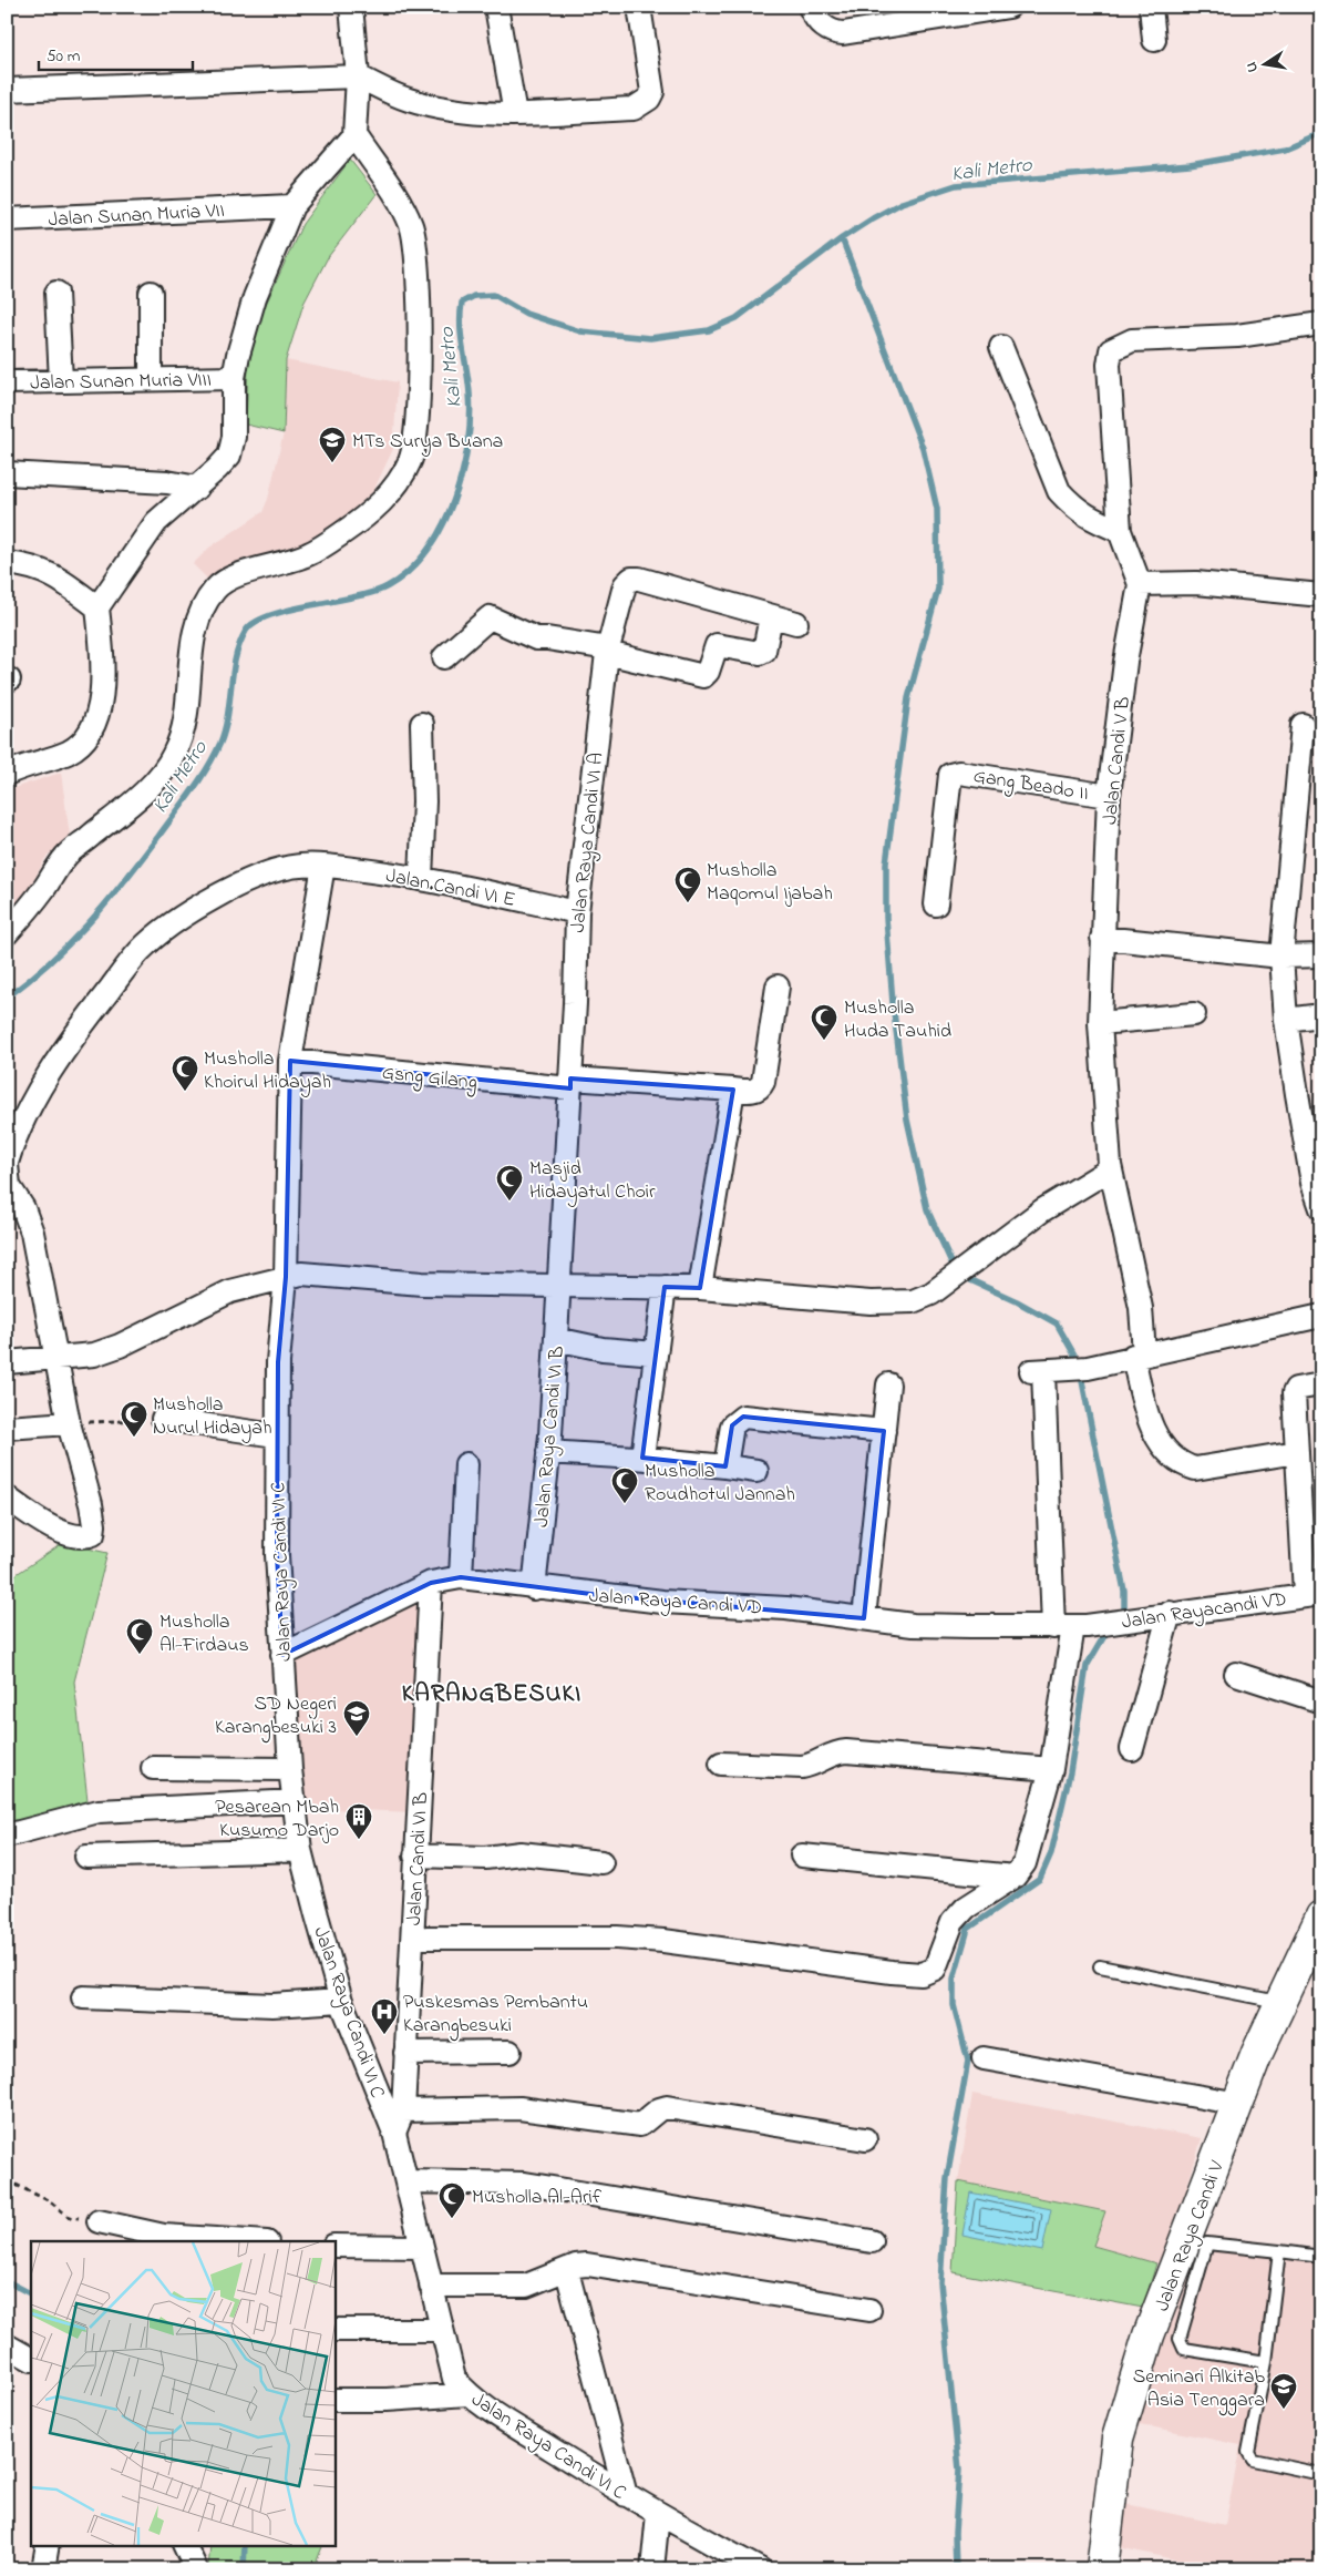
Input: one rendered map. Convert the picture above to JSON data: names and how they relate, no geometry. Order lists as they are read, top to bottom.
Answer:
{
  "streets": {
    "street": [
      "Jalan Sunan Muria VII",
      "Jalan Sunan Muria VIII",
      "Jalan Candi V B",
      "Gang Beado II",
      "Jalan Raya Candi VI A",
      "Jalan.Candi VI E",
      "Gsng Gilang",
      "Jalan Raya Candi VI B",
      "Jalan Raya Candi VI C",
      "Jalan Raya Candi VD",
      "Jalan Rayacandi VD",
      "Jalan Candi VI B",
      "Jalan Raya Candi V"
    ]
  },
  "crossings": [
    ["Jalan Candi V B", "Gang Beado II"],
    ["Jalan Raya Candi VI A", "Jalan.Candi VI E"],
    ["Jalan Raya Candi VI A", "Gsng Gilang"],
    ["Jalan Raya Candi VI A", "Jalan Raya Candi VI B"],
    ["Jalan.Candi VI E", "Jalan Raya Candi VI C"],
    ["Gsng Gilang", "Jalan Raya Candi VI C"],
    ["Jalan Raya Candi VI B", "Jalan Raya Candi VD"],
    ["Jalan Raya Candi VI C", "Jalan Raya Candi VD"],
    ["Jalan Raya Candi VI C", "Jalan Candi VI B"],
    ["Jalan Raya Candi VD", "Jalan Rayacandi VD"],
    ["Jalan Raya Candi VD", "Jalan Candi VI B"]
  ],
  "districts": ["KARANGBESUKI"],
  "water": ["Kali Metro"],
  "places": {
    "school or university": ["MTs Surya Buana", "SD Negeri Karangbesuki 3", "Seminari Alkitab Asia Tenggara"],
    "mosque": [
      "Musholla Maqomul Ijabah",
      "Musholla Huda Tauhid",
      "Musholla Khoirul Hidayah",
      "Masjid Hidayatul Choir",
      "Musholla Nurul Hidayah",
      "Musholla Roudhotul Jannah",
      "Musholla Al-Firdaus",
      "Musholla Al-Arif"
    ],
    "building": ["Pesarean Mbah Kusumo Darjo"],
    "hospital": ["Puskesmas Pembantu Karangbesuki"]
  },
  "scale_bar": "50 m",
  "north": "left"
}
